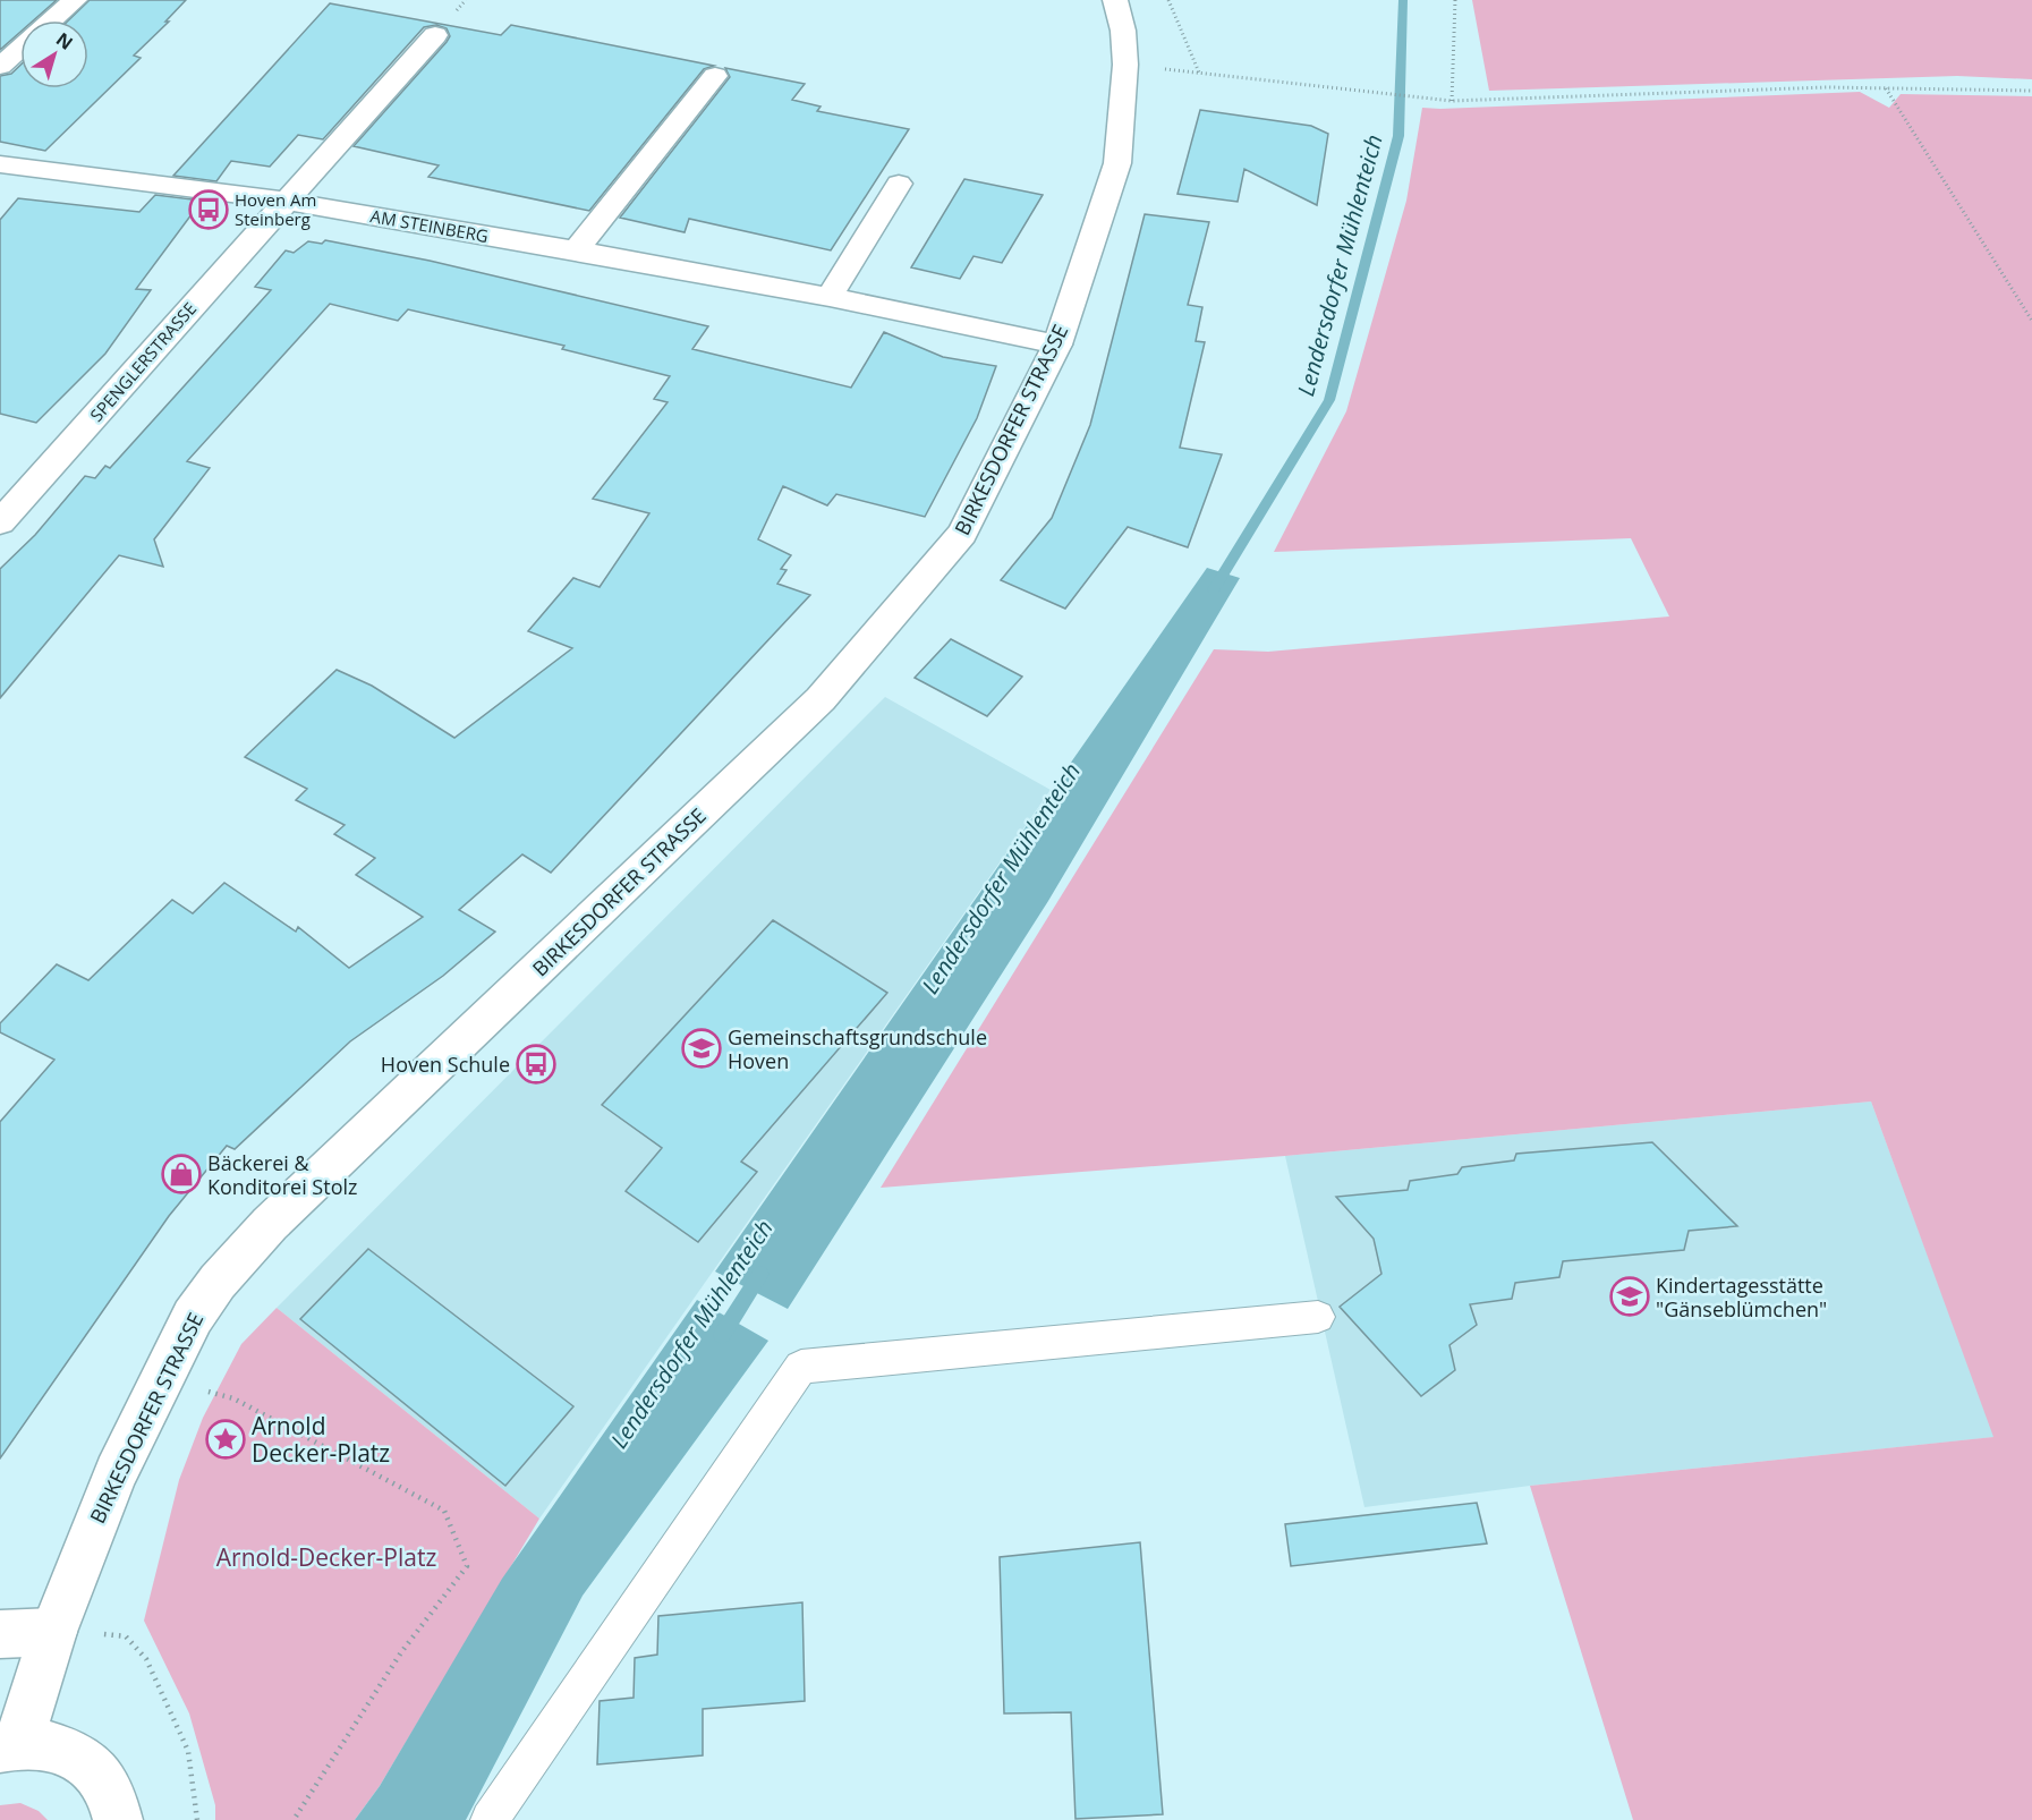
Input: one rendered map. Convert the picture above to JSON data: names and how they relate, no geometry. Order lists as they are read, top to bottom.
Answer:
{
  "streets": {
    "street": ["AM STEINBERG", "SPENGLERSTRASSE", "BIRKESDORFER STRASSE"]
  },
  "crossings": [
    ["AM STEINBERG", "SPENGLERSTRASSE"],
    ["AM STEINBERG", "BIRKESDORFER STRASSE"]
  ],
  "water": ["Lendersdorfer Mühlenteich"],
  "parks": ["Arnold-Decker-Platz"],
  "places": {
    "bus stop": ["Hoven Am Steinberg", "Hoven Schule"],
    "school or university": ["Gemeinschaftsgrundschule Hoven", "Kindertagesstätte \"Gänseblümchen\""],
    "shop": ["Bäckerei & Konditorei Stolz"],
    "place": ["Arnold Decker-Platz"]
  },
  "north": "top right"
}
